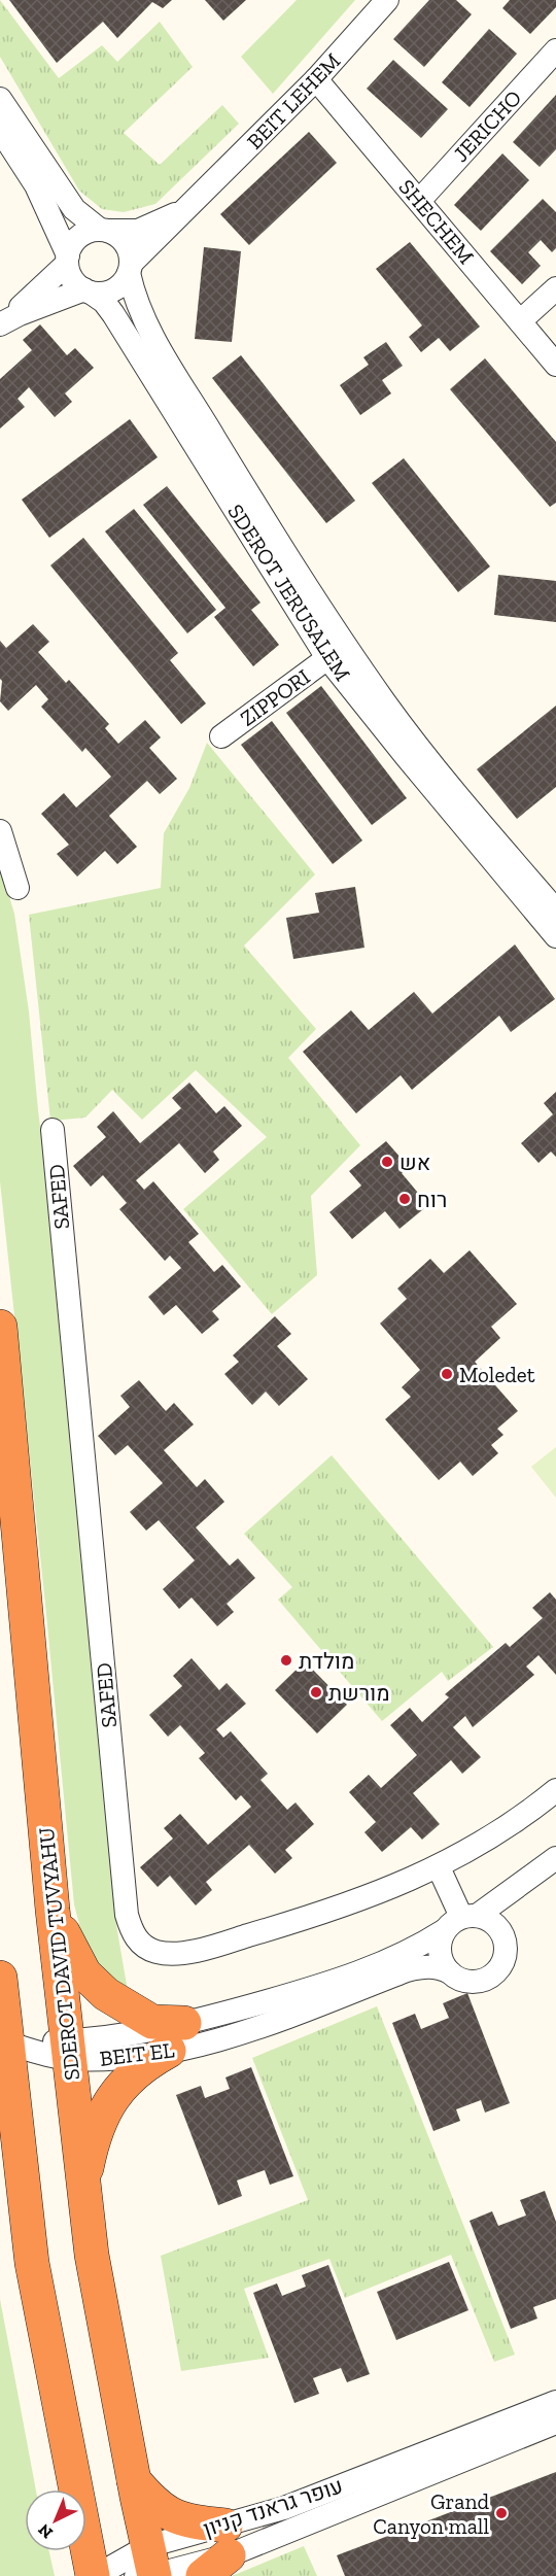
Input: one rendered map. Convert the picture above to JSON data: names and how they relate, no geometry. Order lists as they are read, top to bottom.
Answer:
{
  "streets": {
    "highway": ["SDEROT DAVID TUVYAHU"],
    "street": [
      "BEIT LEHEM",
      "JERICHO",
      "SHECHEM",
      "SDEROT JERUSALEM",
      "ZIPPORI",
      "SAFED",
      "BEIT EL",
      "עופר גראנד קניון"
    ]
  },
  "crossings": [
    ["BEIT LEHEM", "SHECHEM"],
    ["BEIT LEHEM", "SDEROT JERUSALEM"],
    ["JERICHO", "SHECHEM"],
    ["SDEROT JERUSALEM", "ZIPPORI"],
    ["SDEROT DAVID TUVYAHU", "BEIT EL"],
    ["SDEROT DAVID TUVYAHU", "עופר גראנד קניון"]
  ],
  "places": [
    "אש",
    "רוח",
    "Moledet",
    "מולדת",
    "מורשת",
    "Grand Canyon mall"
  ],
  "north": "bottom left"
}
